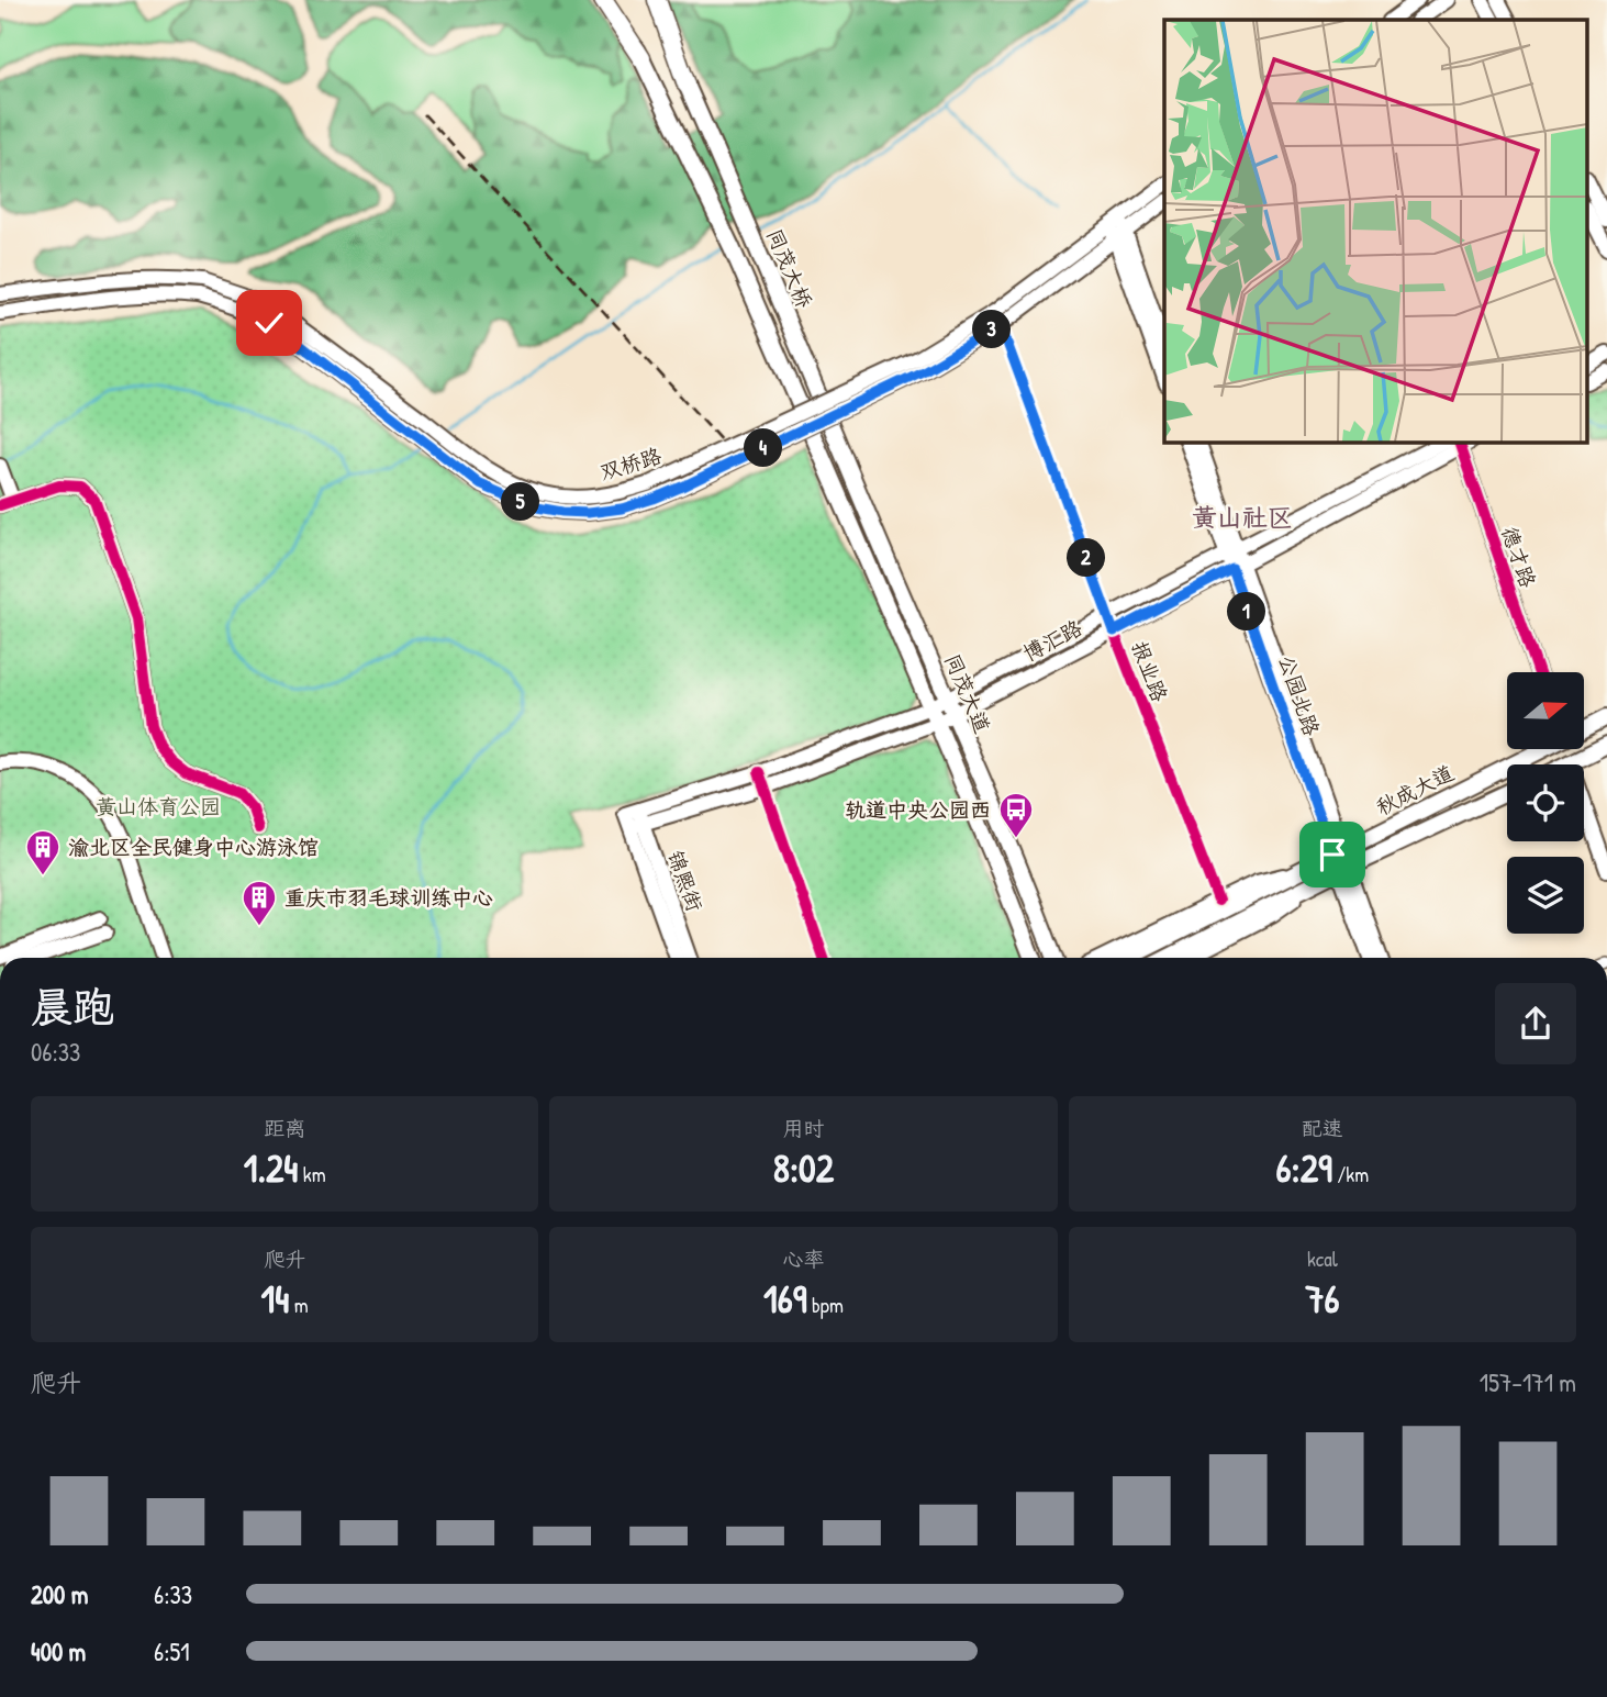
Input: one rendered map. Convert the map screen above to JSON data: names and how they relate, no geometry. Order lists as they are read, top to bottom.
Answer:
{
  "streets": {
    "main road": [
      "同茂大桥",
      "双桥路",
      "德才路",
      "博汇路",
      "同茂大道",
      "公园北路",
      "秋成大道",
      "锦熙街"
    ],
    "street": ["报业路"]
  },
  "crossings": [
    ["同茂大桥", "同茂大道"],
    ["双桥路", "报业路"],
    ["德才路", "博汇路"],
    ["博汇路", "报业路"],
    ["博汇路", "同茂大道"],
    ["博汇路", "公园北路"],
    ["博汇路", "锦熙街"],
    ["公园北路", "秋成大道"]
  ],
  "districts": ["黄山社区"],
  "parks": ["黄山体育公园"],
  "places": {
    "bus stop": ["轨道中央公园西"],
    "building": ["渝北区全民健身中心游泳馆", "重庆市羽毛球训练中心"]
  },
  "north": "right",
  "page": {
    "pins": [
      "3",
      "4",
      "5",
      "2",
      "1"
    ],
    "heading": ["晨跑", "06:33"],
    "stats": [
      ["距离", "1.24 km"],
      ["用时", "8:02"],
      ["配速", "6:29 /km"],
      ["爬升", "14 m"],
      ["心率", "169 bpm"],
      ["kcal", "76"]
    ],
    "chart": ["爬升", "157–171 m"],
    "list": [
      {
        "name": "200 m",
        "note": "6:33"
      },
      {
        "name": "400 m",
        "note": "6:51"
      }
    ]
  }
}
